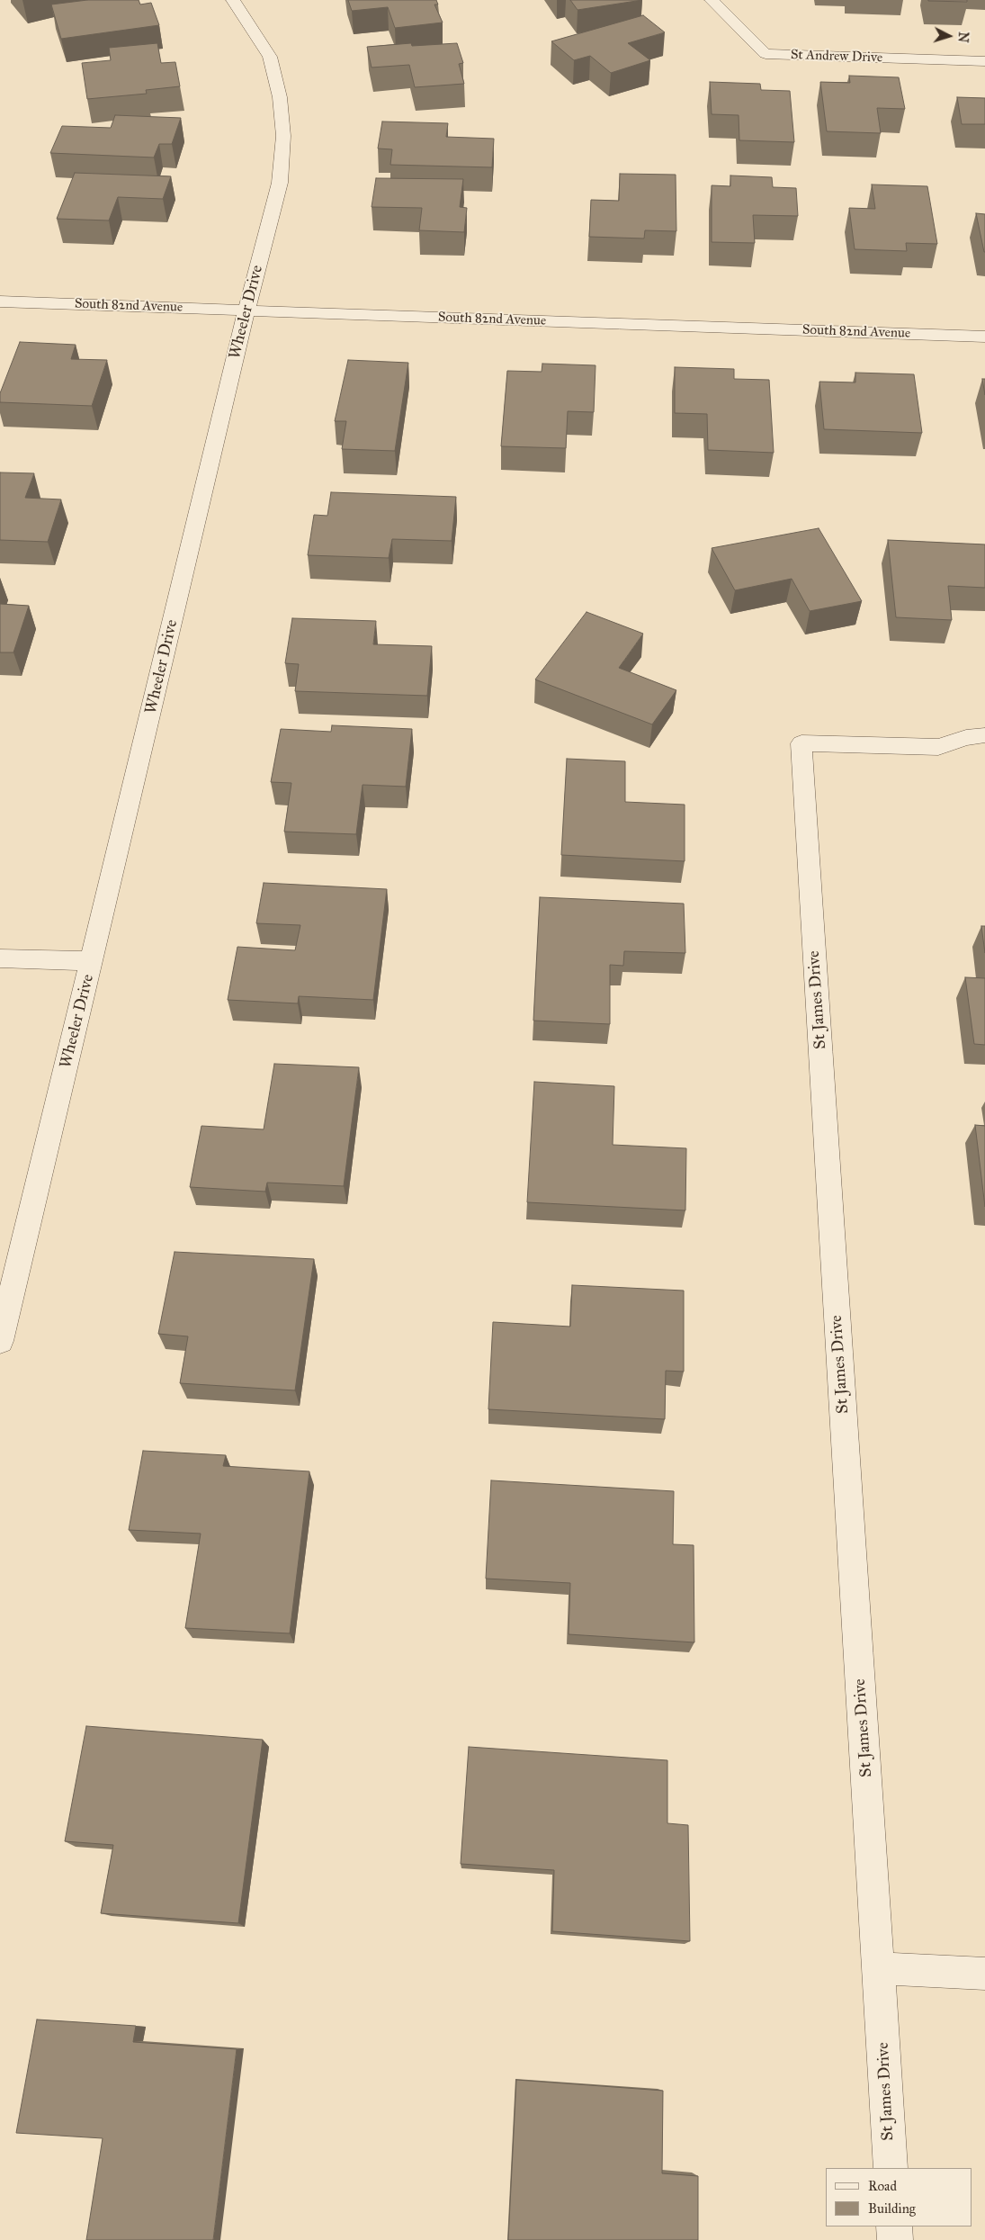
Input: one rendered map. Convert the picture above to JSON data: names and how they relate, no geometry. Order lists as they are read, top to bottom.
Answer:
{
  "streets": {
    "street": [
      "St Andrew Drive",
      "South 82nd Avenue",
      "Wheeler Drive",
      "St James Drive"
    ]
  },
  "crossings": [
    ["South 82nd Avenue", "Wheeler Drive"]
  ],
  "legend": ["Road", "Building"],
  "north": "right"
}
